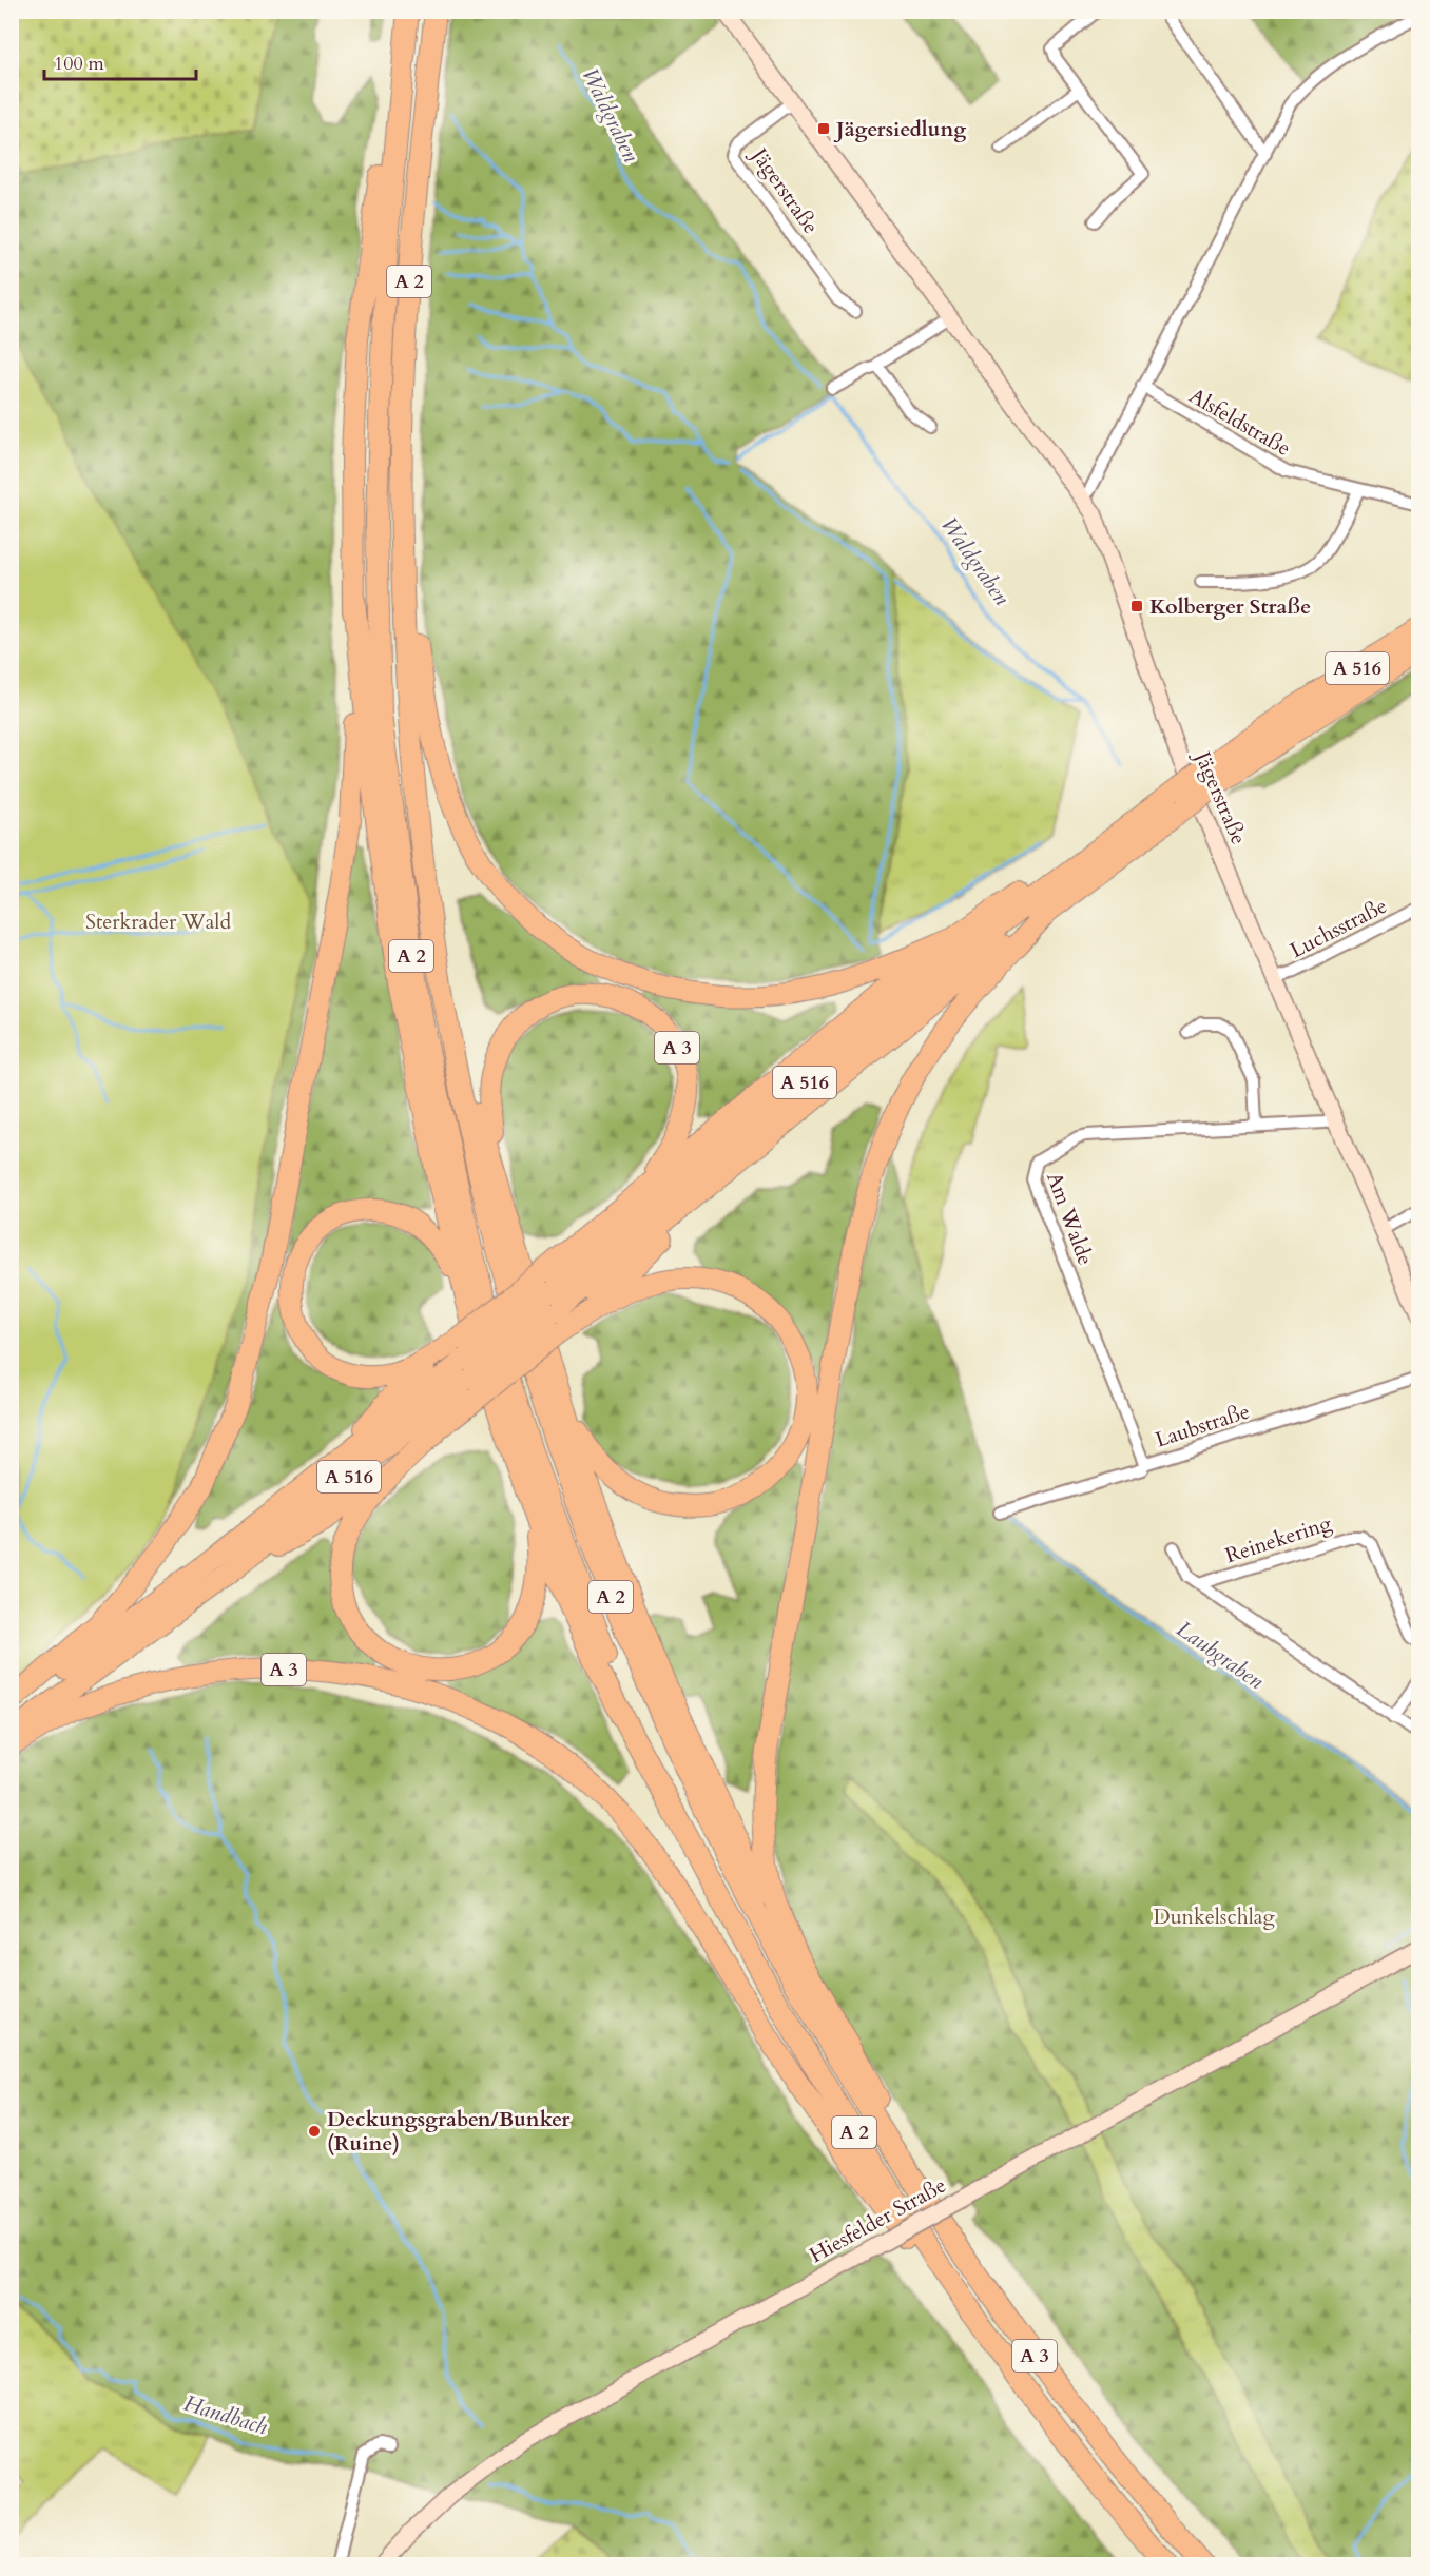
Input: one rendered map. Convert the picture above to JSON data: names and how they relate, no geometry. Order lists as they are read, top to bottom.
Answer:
{
  "streets": {
    "highway": ["A 2", "A 516", "A 3"],
    "street": [
      "Jägerstraße",
      "Alsfeldstraße",
      "Luchsstraße",
      "Am Walde",
      "Laubstraße",
      "Reinekering",
      "Hiesfelder Straße"
    ]
  },
  "crossings": [
    ["Jägerstraße", "Luchsstraße"],
    ["Jägerstraße", "Am Walde"],
    ["A 2", "A 3"],
    ["A 516", "A 3"],
    ["Am Walde", "Laubstraße"]
  ],
  "water": ["Waldgraben", "Laubgraben", "Handbach"],
  "parks": ["Sterkrader Wald", "Dunkelschlag"],
  "places": {
    "transit": ["Jägersiedlung", "Kolberger Straße"],
    "other": ["Deckungsgraben/Bunker (Ruine)"]
  },
  "scale_bar": "100 m"
}
